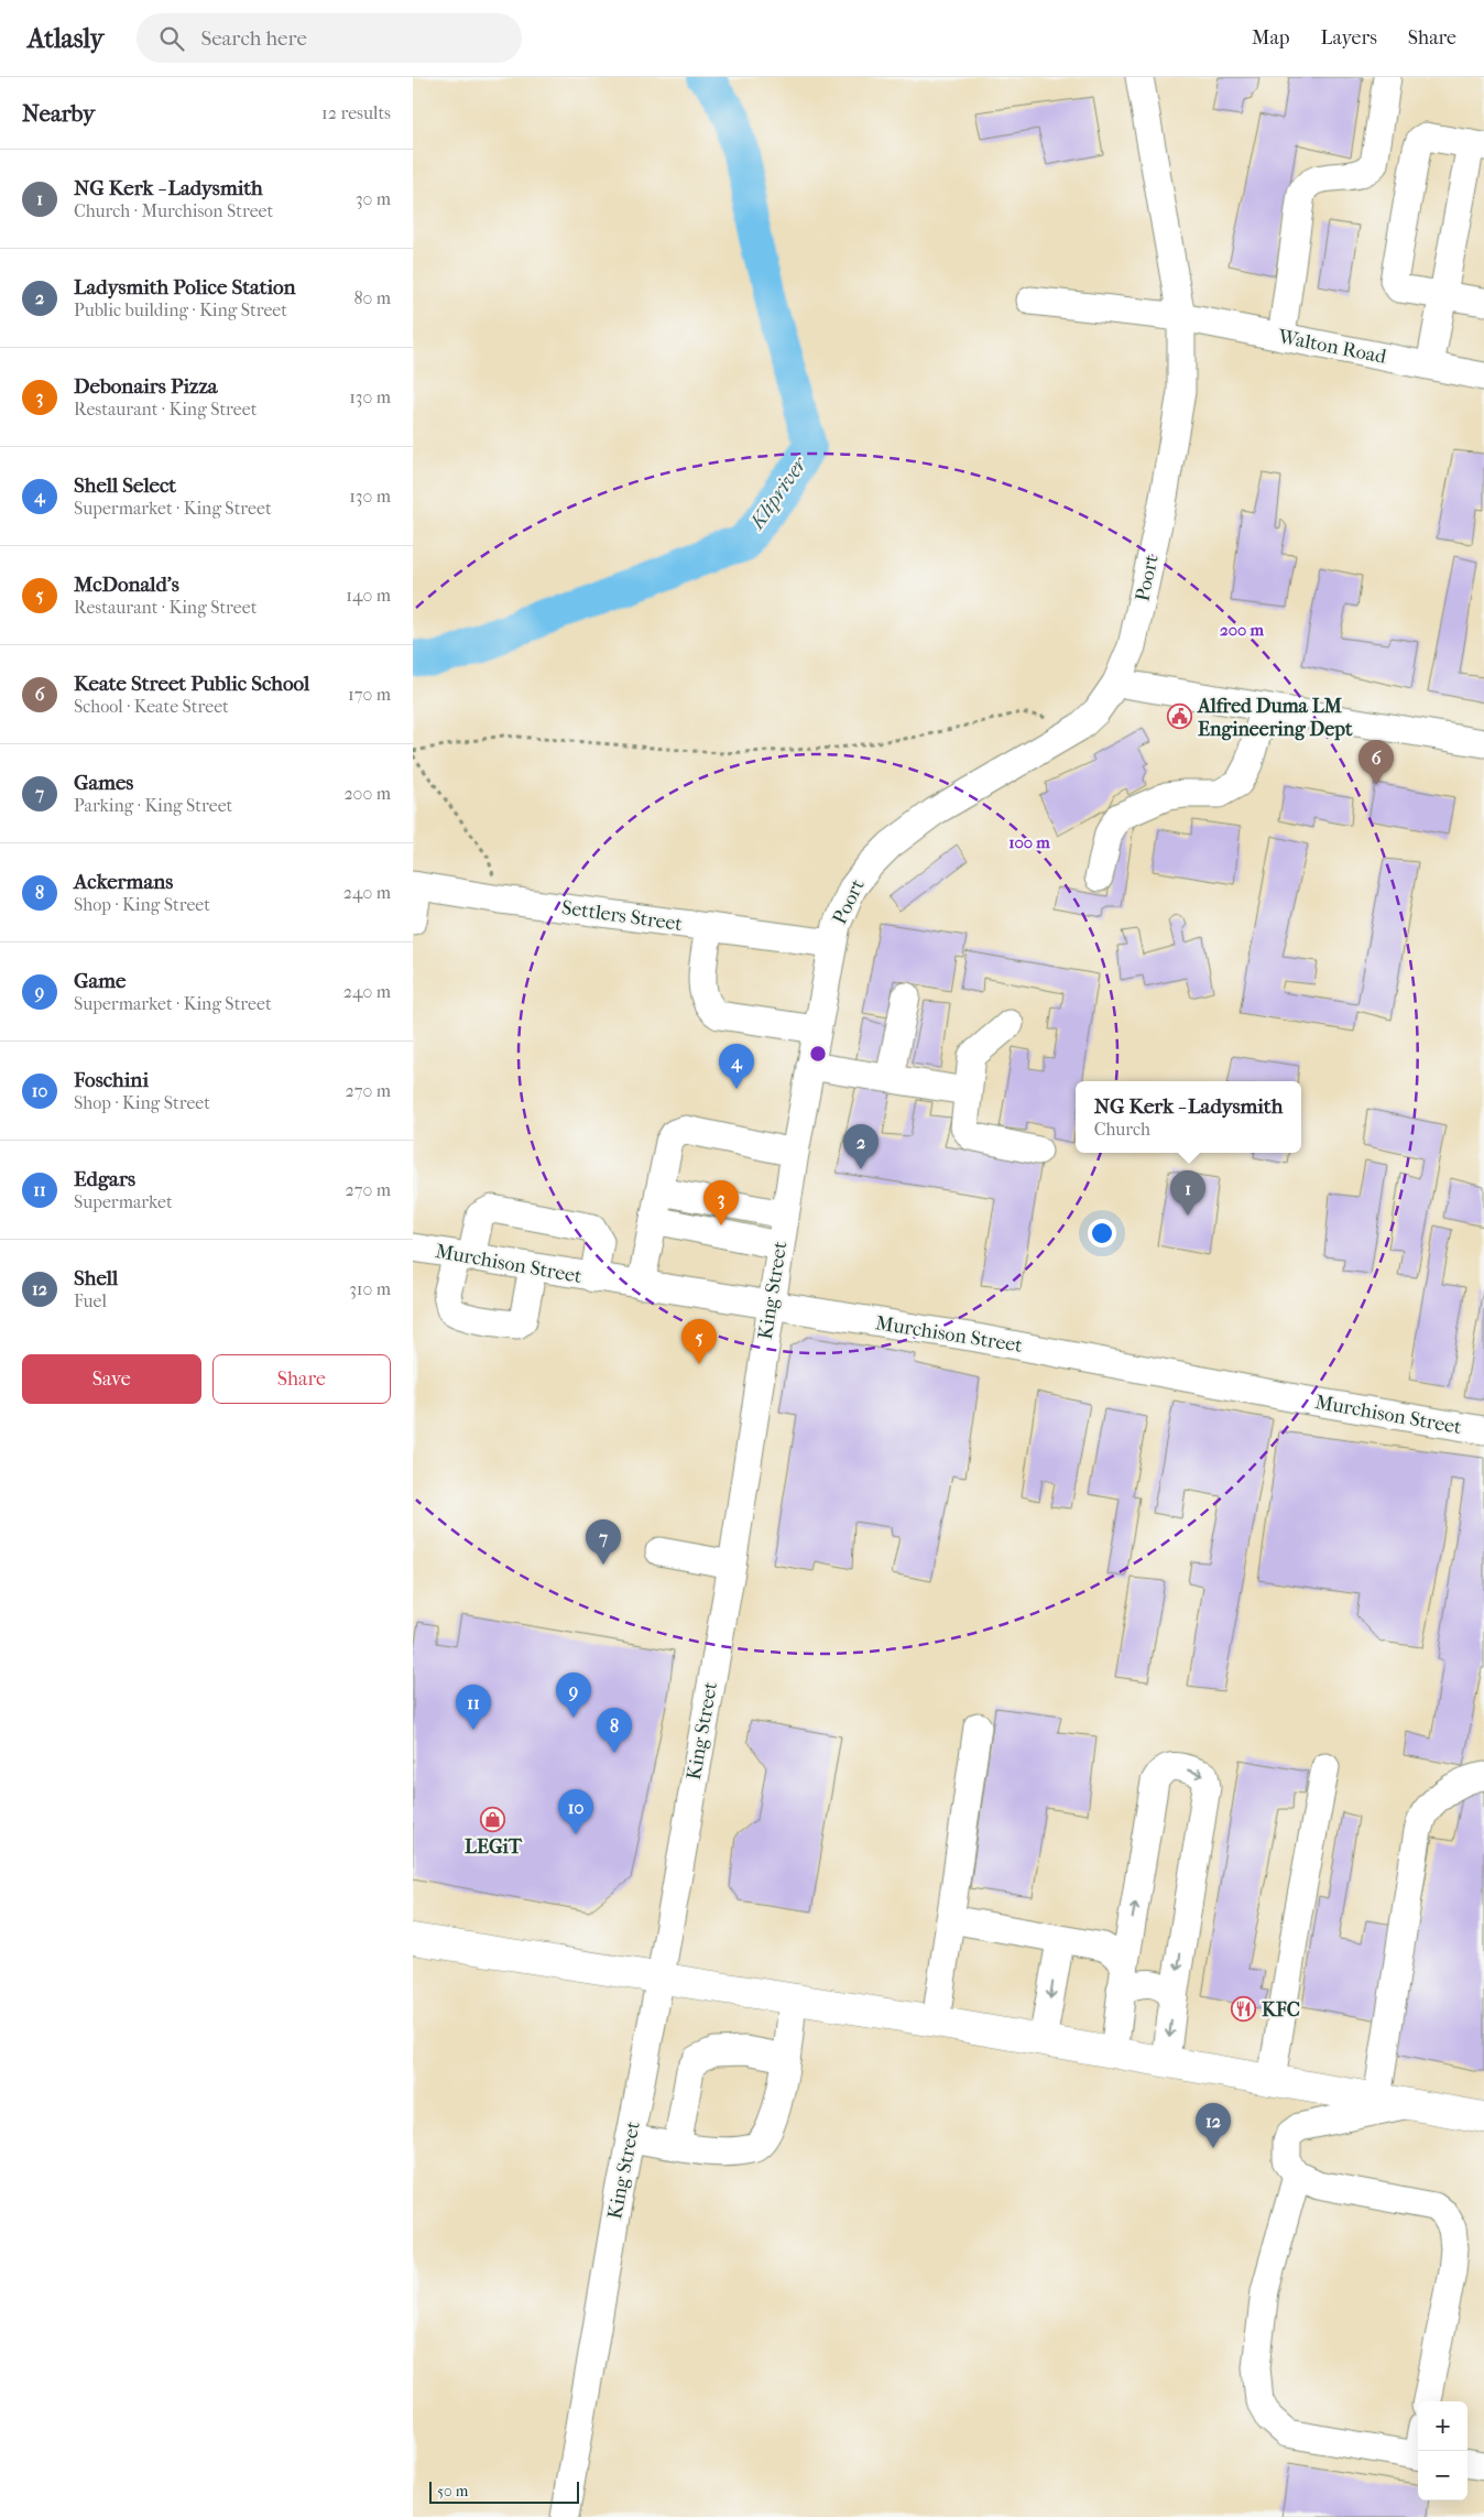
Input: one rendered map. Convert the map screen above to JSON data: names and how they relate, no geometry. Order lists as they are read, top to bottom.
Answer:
{
  "streets": {
    "street": [
      "Walton Road",
      "Poort",
      "Settlers Street",
      "Murchison Street",
      "King Street"
    ]
  },
  "crossings": [
    ["Walton Road", "Poort"],
    ["Poort", "Settlers Street"],
    ["Poort", "King Street"],
    ["Settlers Street", "King Street"],
    ["Murchison Street", "King Street"]
  ],
  "water": ["Klipriver"],
  "places": {
    "public building": ["Alfred Duma LM Engineering Dept"],
    "shop": ["LEGiT"],
    "restaurant": ["KFC"]
  },
  "scale_bar": "50 m",
  "page": {
    "header": "Atlasly",
    "search": "Search here",
    "nav": ["Map", "Layers", "Share"],
    "heading": ["Nearby", "12 results"],
    "list": [
      {
        "mark": "1",
        "name": "NG Kerk - Ladysmith",
        "note": "Church · Murchison Street",
        "value": "30 m"
      },
      {
        "mark": "2",
        "name": "Ladysmith Police Station",
        "note": "Public building · King Street",
        "value": "80 m"
      },
      {
        "mark": "3",
        "name": "Debonairs Pizza",
        "note": "Restaurant · King Street",
        "value": "130 m"
      },
      {
        "mark": "4",
        "name": "Shell Select",
        "note": "Supermarket · King Street",
        "value": "130 m"
      },
      {
        "mark": "5",
        "name": "McDonald's",
        "note": "Restaurant · King Street",
        "value": "140 m"
      },
      {
        "mark": "6",
        "name": "Keate Street Public School",
        "note": "School · Keate Street",
        "value": "170 m"
      },
      {
        "mark": "7",
        "name": "Games",
        "note": "Parking · King Street",
        "value": "200 m"
      },
      {
        "mark": "8",
        "name": "Ackermans",
        "note": "Shop · King Street",
        "value": "240 m"
      },
      {
        "mark": "9",
        "name": "Game",
        "note": "Supermarket · King Street",
        "value": "240 m"
      },
      {
        "mark": "10",
        "name": "Foschini",
        "note": "Shop · King Street",
        "value": "270 m"
      },
      {
        "mark": "11",
        "name": "Edgars",
        "note": "Supermarket",
        "value": "270 m"
      },
      {
        "mark": "12",
        "name": "Shell",
        "note": "Fuel",
        "value": "310 m"
      }
    ],
    "pins": [
      "6",
      "4",
      "2",
      "1",
      "3",
      "5",
      "7",
      "9",
      "11",
      "8",
      "10",
      "12"
    ],
    "popup": ["NG Kerk - Ladysmith", "Church"],
    "buttons": ["Save", "Share"],
    "map_buttons": ["+", "−"],
    "scale": "50 m"
  },
  "rings": ["200 m", "100 m"]
}
